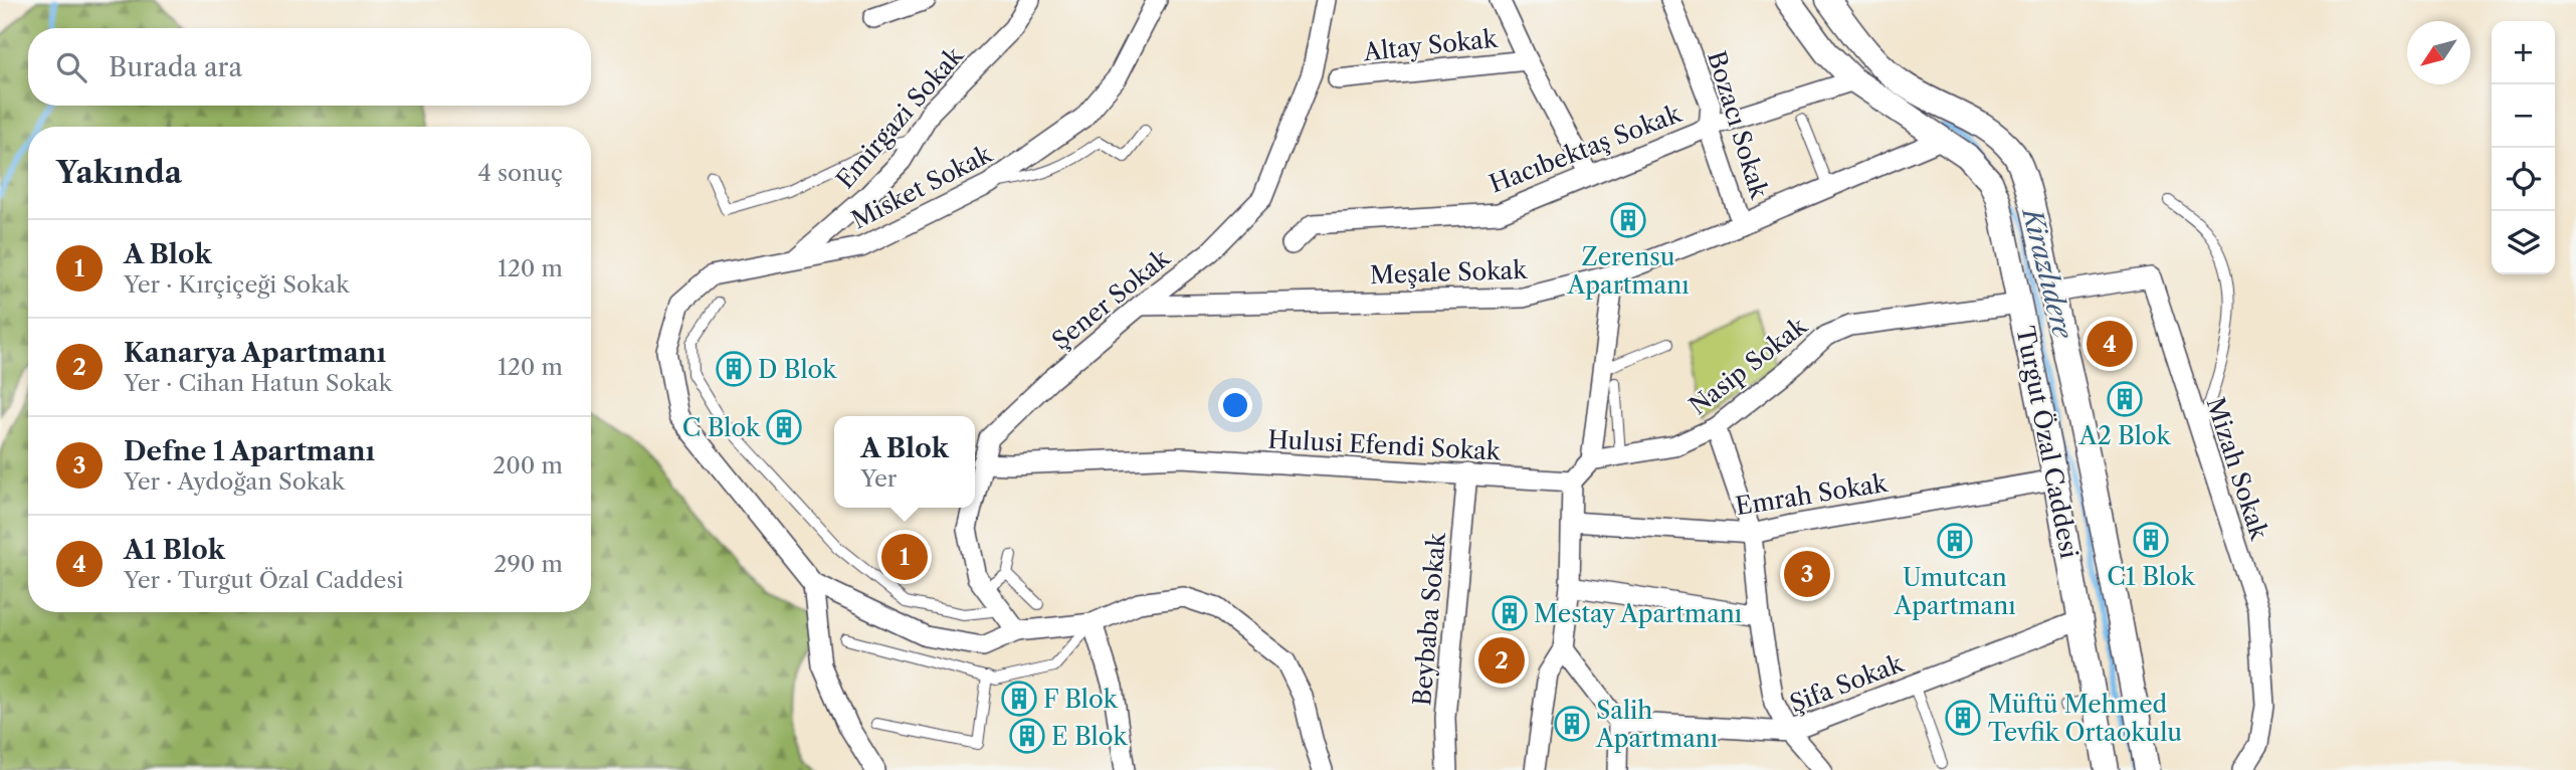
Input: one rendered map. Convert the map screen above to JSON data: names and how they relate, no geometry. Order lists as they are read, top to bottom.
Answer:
{
  "streets": {
    "street": [
      "Altay Sokak",
      "Emirgazi Sokak",
      "Bozacı Sokak",
      "Hacıbektaş Sokak",
      "Misket Sokak",
      "Meşale Sokak",
      "Şener Sokak",
      "Nasip Sokak",
      "Turgut Özal Caddesi",
      "Hulusi Efendi Sokak",
      "Mizah Sokak",
      "Emrah Sokak",
      "Beybaba Sokak",
      "Şifa Sokak"
    ]
  },
  "crossings": [
    ["Emirgazi Sokak", "Misket Sokak"],
    ["Bozacı Sokak", "Hacıbektaş Sokak"],
    ["Bozacı Sokak", "Meşale Sokak"],
    ["Hacıbektaş Sokak", "Turgut Özal Caddesi"],
    ["Meşale Sokak", "Şener Sokak"],
    ["Meşale Sokak", "Turgut Özal Caddesi"],
    ["Şener Sokak", "Hulusi Efendi Sokak"],
    ["Nasip Sokak", "Turgut Özal Caddesi"],
    ["Turgut Özal Caddesi", "Mizah Sokak"],
    ["Turgut Özal Caddesi", "Emrah Sokak"],
    ["Turgut Özal Caddesi", "Şifa Sokak"],
    ["Hulusi Efendi Sokak", "Beybaba Sokak"]
  ],
  "water": ["Kirazlıdere"],
  "places": {
    "building": [
      "Zerensu Apartmanı",
      "D Blok",
      "A2 Blok",
      "C Blok",
      "C1 Blok",
      "Umutcan Apartmanı",
      "Mestay Apartmanı",
      "F Blok",
      "Müftü Mehmed Tevfik Ortaokulu",
      "Salih Apartmanı",
      "E Blok"
    ]
  },
  "north": "bottom left",
  "page": {
    "map_buttons": ["+", "−"],
    "search": "Burada ara",
    "heading": ["Yakında", "4 sonuç"],
    "list": [
      {
        "mark": "1",
        "name": "A Blok",
        "note": "Yer · Kırçiçeği Sokak",
        "value": "120 m"
      },
      {
        "mark": "2",
        "name": "Kanarya Apartmanı",
        "note": "Yer · Cihan Hatun Sokak",
        "value": "120 m"
      },
      {
        "mark": "3",
        "name": "Defne 1 Apartmanı",
        "note": "Yer · Aydoğan Sokak",
        "value": "200 m"
      },
      {
        "mark": "4",
        "name": "A1 Blok",
        "note": "Yer · Turgut Özal Caddesi",
        "value": "290 m"
      }
    ],
    "pins": [
      "4",
      "1",
      "3",
      "2"
    ],
    "popup": ["A Blok", "Yer"]
  }
}
